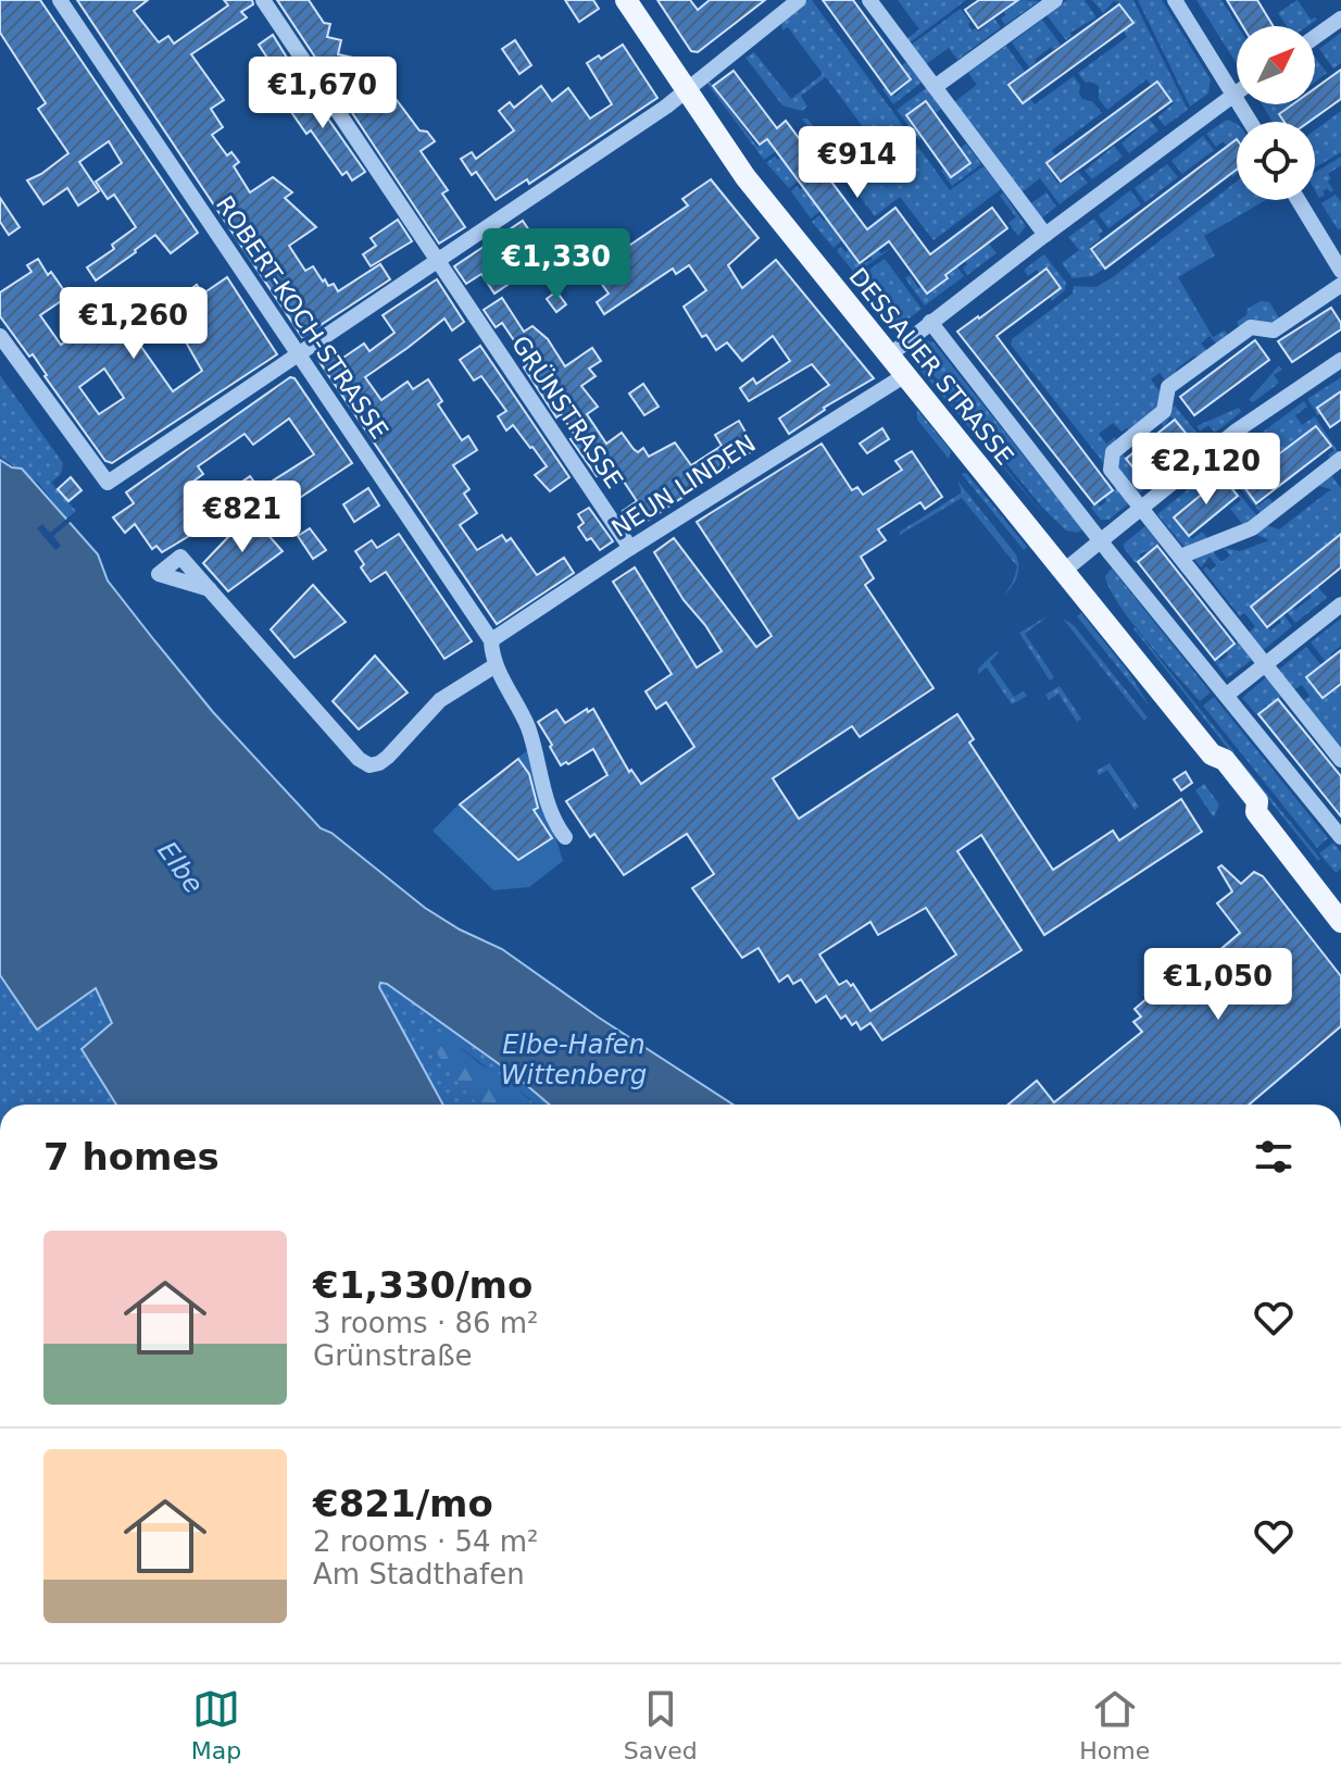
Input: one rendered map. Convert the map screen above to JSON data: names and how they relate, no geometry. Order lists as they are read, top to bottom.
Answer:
{
  "streets": {
    "main road": ["DESSAUER STRASSE"],
    "street": ["ROBERT-KOCH-STRASSE", "GRÜNSTRASSE", "NEUN LINDEN"]
  },
  "crossings": [
    ["ROBERT-KOCH-STRASSE", "NEUN LINDEN"],
    ["DESSAUER STRASSE", "NEUN LINDEN"],
    ["GRÜNSTRASSE", "NEUN LINDEN"]
  ],
  "water": ["Elbe", "Elbe-Hafen Wittenberg"],
  "north": "top right",
  "page": {
    "price": [
      "€1,670",
      "€914",
      "€1,330",
      "€1,260",
      "€2,120",
      "€821",
      "€1,050"
    ],
    "heading": "7 homes",
    "list": [
      {
        "name": "€1,330/mo",
        "note": "3 rooms · 86 m² · Grünstraße"
      },
      {
        "name": "€821/mo",
        "note": "2 rooms · 54 m² · Am Stadthafen"
      }
    ],
    "tabs": ["Map", "Saved", "Home"]
  }
}
